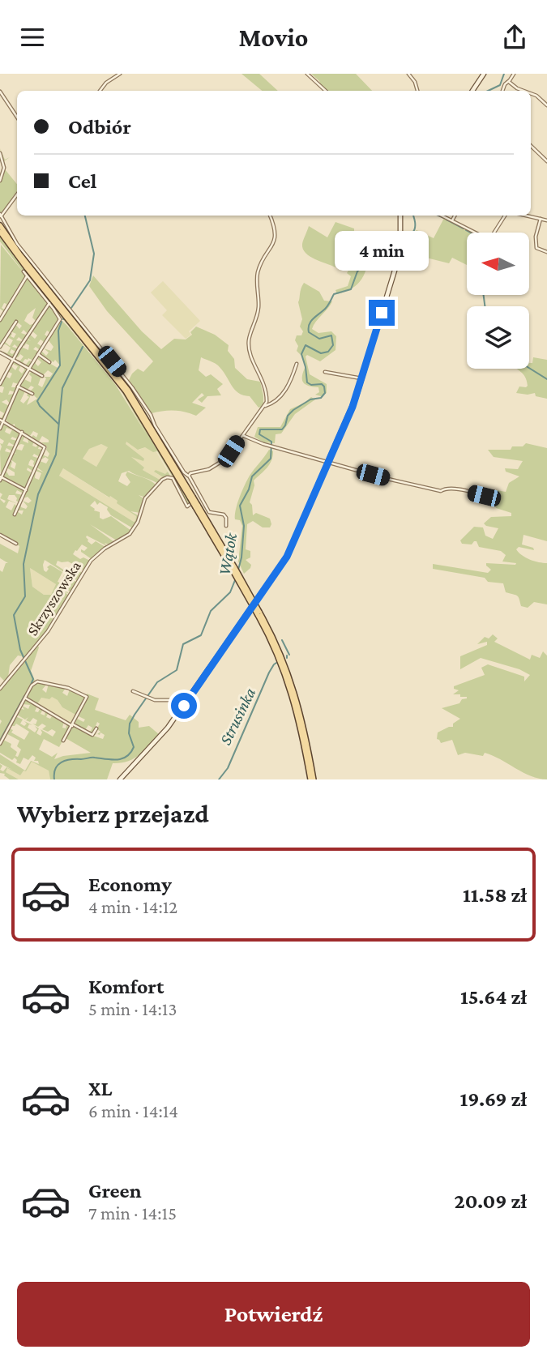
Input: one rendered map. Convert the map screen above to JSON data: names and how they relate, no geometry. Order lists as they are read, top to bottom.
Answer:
{
  "streets": {
    "street": ["Skrzyszowska"]
  },
  "water": ["Wątok", "Strusinka"],
  "north": "left",
  "page": {
    "header": "Movio",
    "banner": ["Odbiór", "Cel"],
    "bubble": "4 min",
    "heading": "Wybierz przejazd",
    "list": [
      {
        "name": "Economy",
        "note": "4 min · 14:12",
        "value": "11.58 zł"
      },
      {
        "name": "Komfort",
        "note": "5 min · 14:13",
        "value": "15.64 zł"
      },
      {
        "name": "XL",
        "note": "6 min · 14:14",
        "value": "19.69 zł"
      },
      {
        "name": "Green",
        "note": "7 min · 14:15",
        "value": "20.09 zł"
      }
    ],
    "buttons": "Potwierdź"
  }
}
